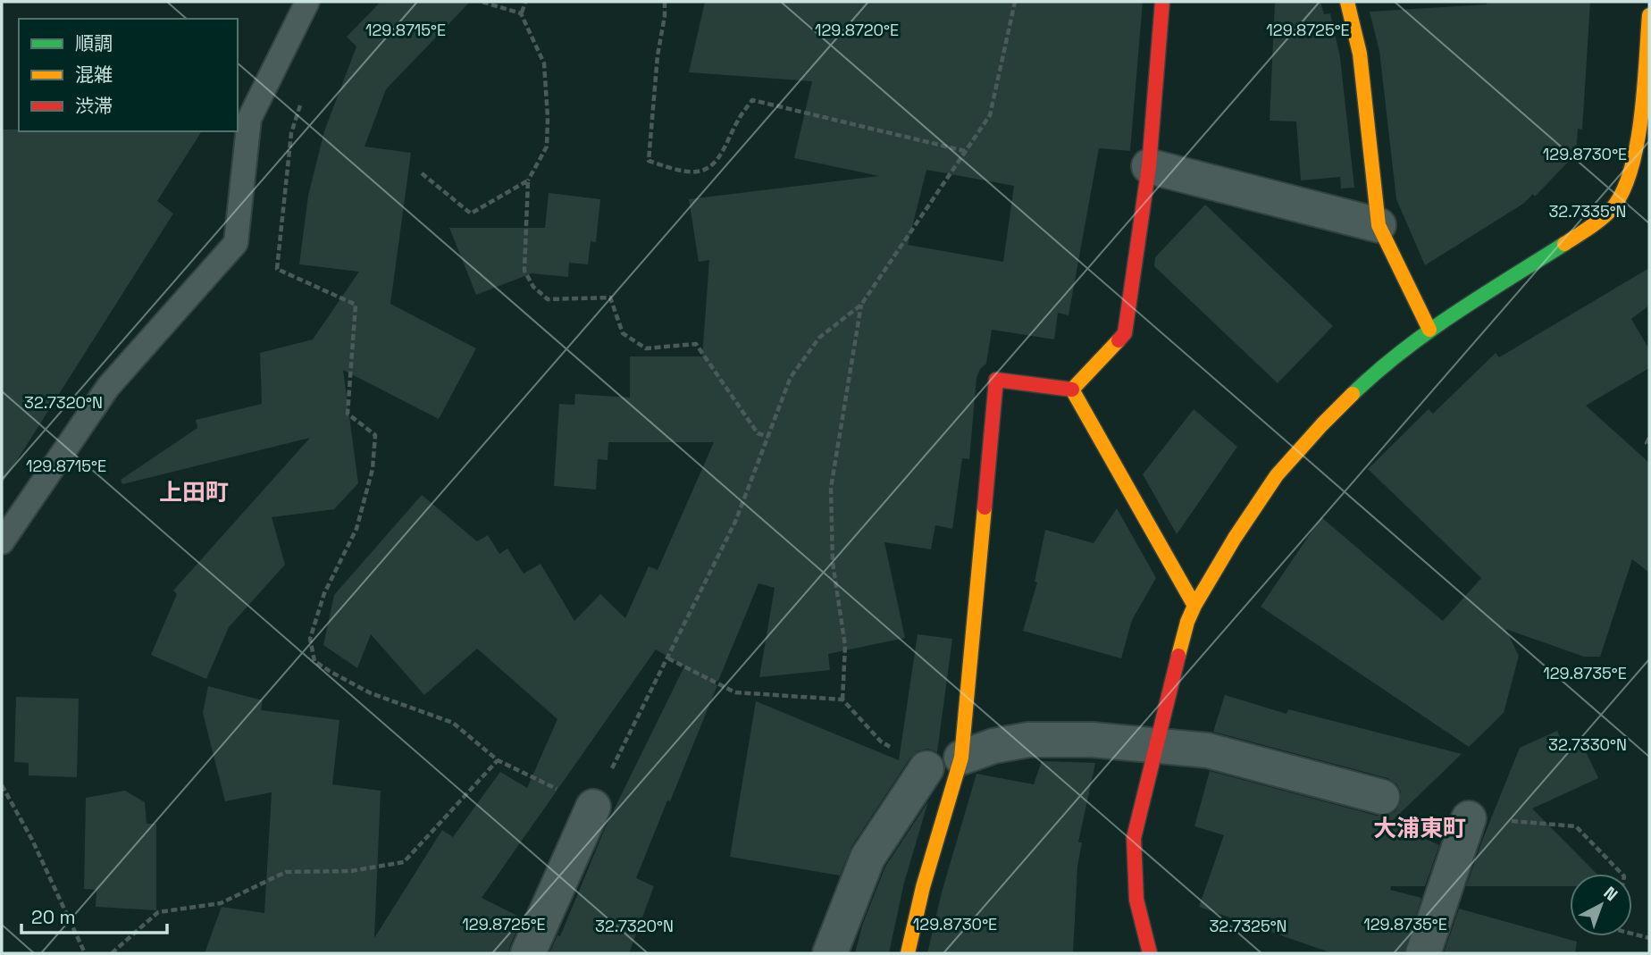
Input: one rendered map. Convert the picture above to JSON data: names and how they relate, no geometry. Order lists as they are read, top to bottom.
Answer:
{
  "districts": ["上田町", "大浦東町"],
  "legend": ["順調", "混雑", "渋滞"],
  "scale_bar": "20 m",
  "north": "top right",
  "coordinates": [
    "129.8715°E",
    "129.8720°E",
    "129.8725°E",
    "129.8730°E",
    "32.7335°N",
    "32.7320°N",
    "129.8735°E",
    "32.7330°N",
    "32.7325°N"
  ]
}
